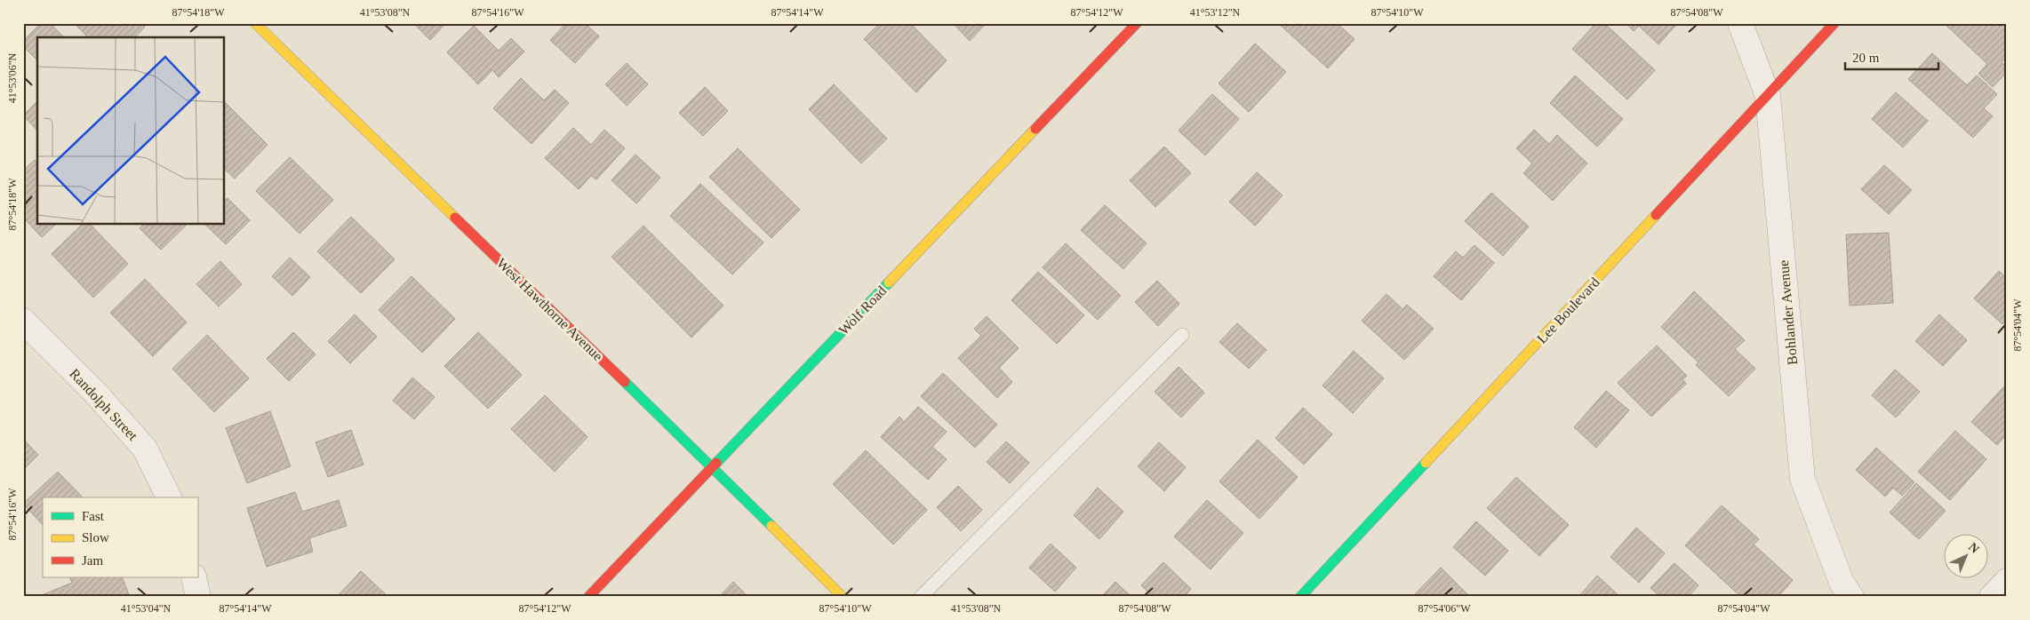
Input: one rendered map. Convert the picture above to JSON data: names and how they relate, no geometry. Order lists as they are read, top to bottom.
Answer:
{
  "streets": {
    "street": [
      "West Hawthorne Avenue",
      "Wolf Road",
      "Lee Boulevard",
      "Bohlander Avenue",
      "Randolph Street"
    ]
  },
  "crossings": [
    ["West Hawthorne Avenue", "Wolf Road"],
    ["Lee Boulevard", "Bohlander Avenue"]
  ],
  "legend": ["Fast", "Slow", "Jam"],
  "scale_bar": "20 m",
  "north": "top right",
  "coordinates": [
    "87°54'18\"W",
    "41°53'08\"N",
    "87°54'16\"W",
    "87°54'14\"W",
    "87°54'12\"W",
    "41°53'12\"N",
    "87°54'10\"W",
    "87°54'08\"W",
    "41°53'06\"N",
    "87°54'04\"W",
    "41°53'04\"N",
    "87°54'06\"W"
  ]
}
